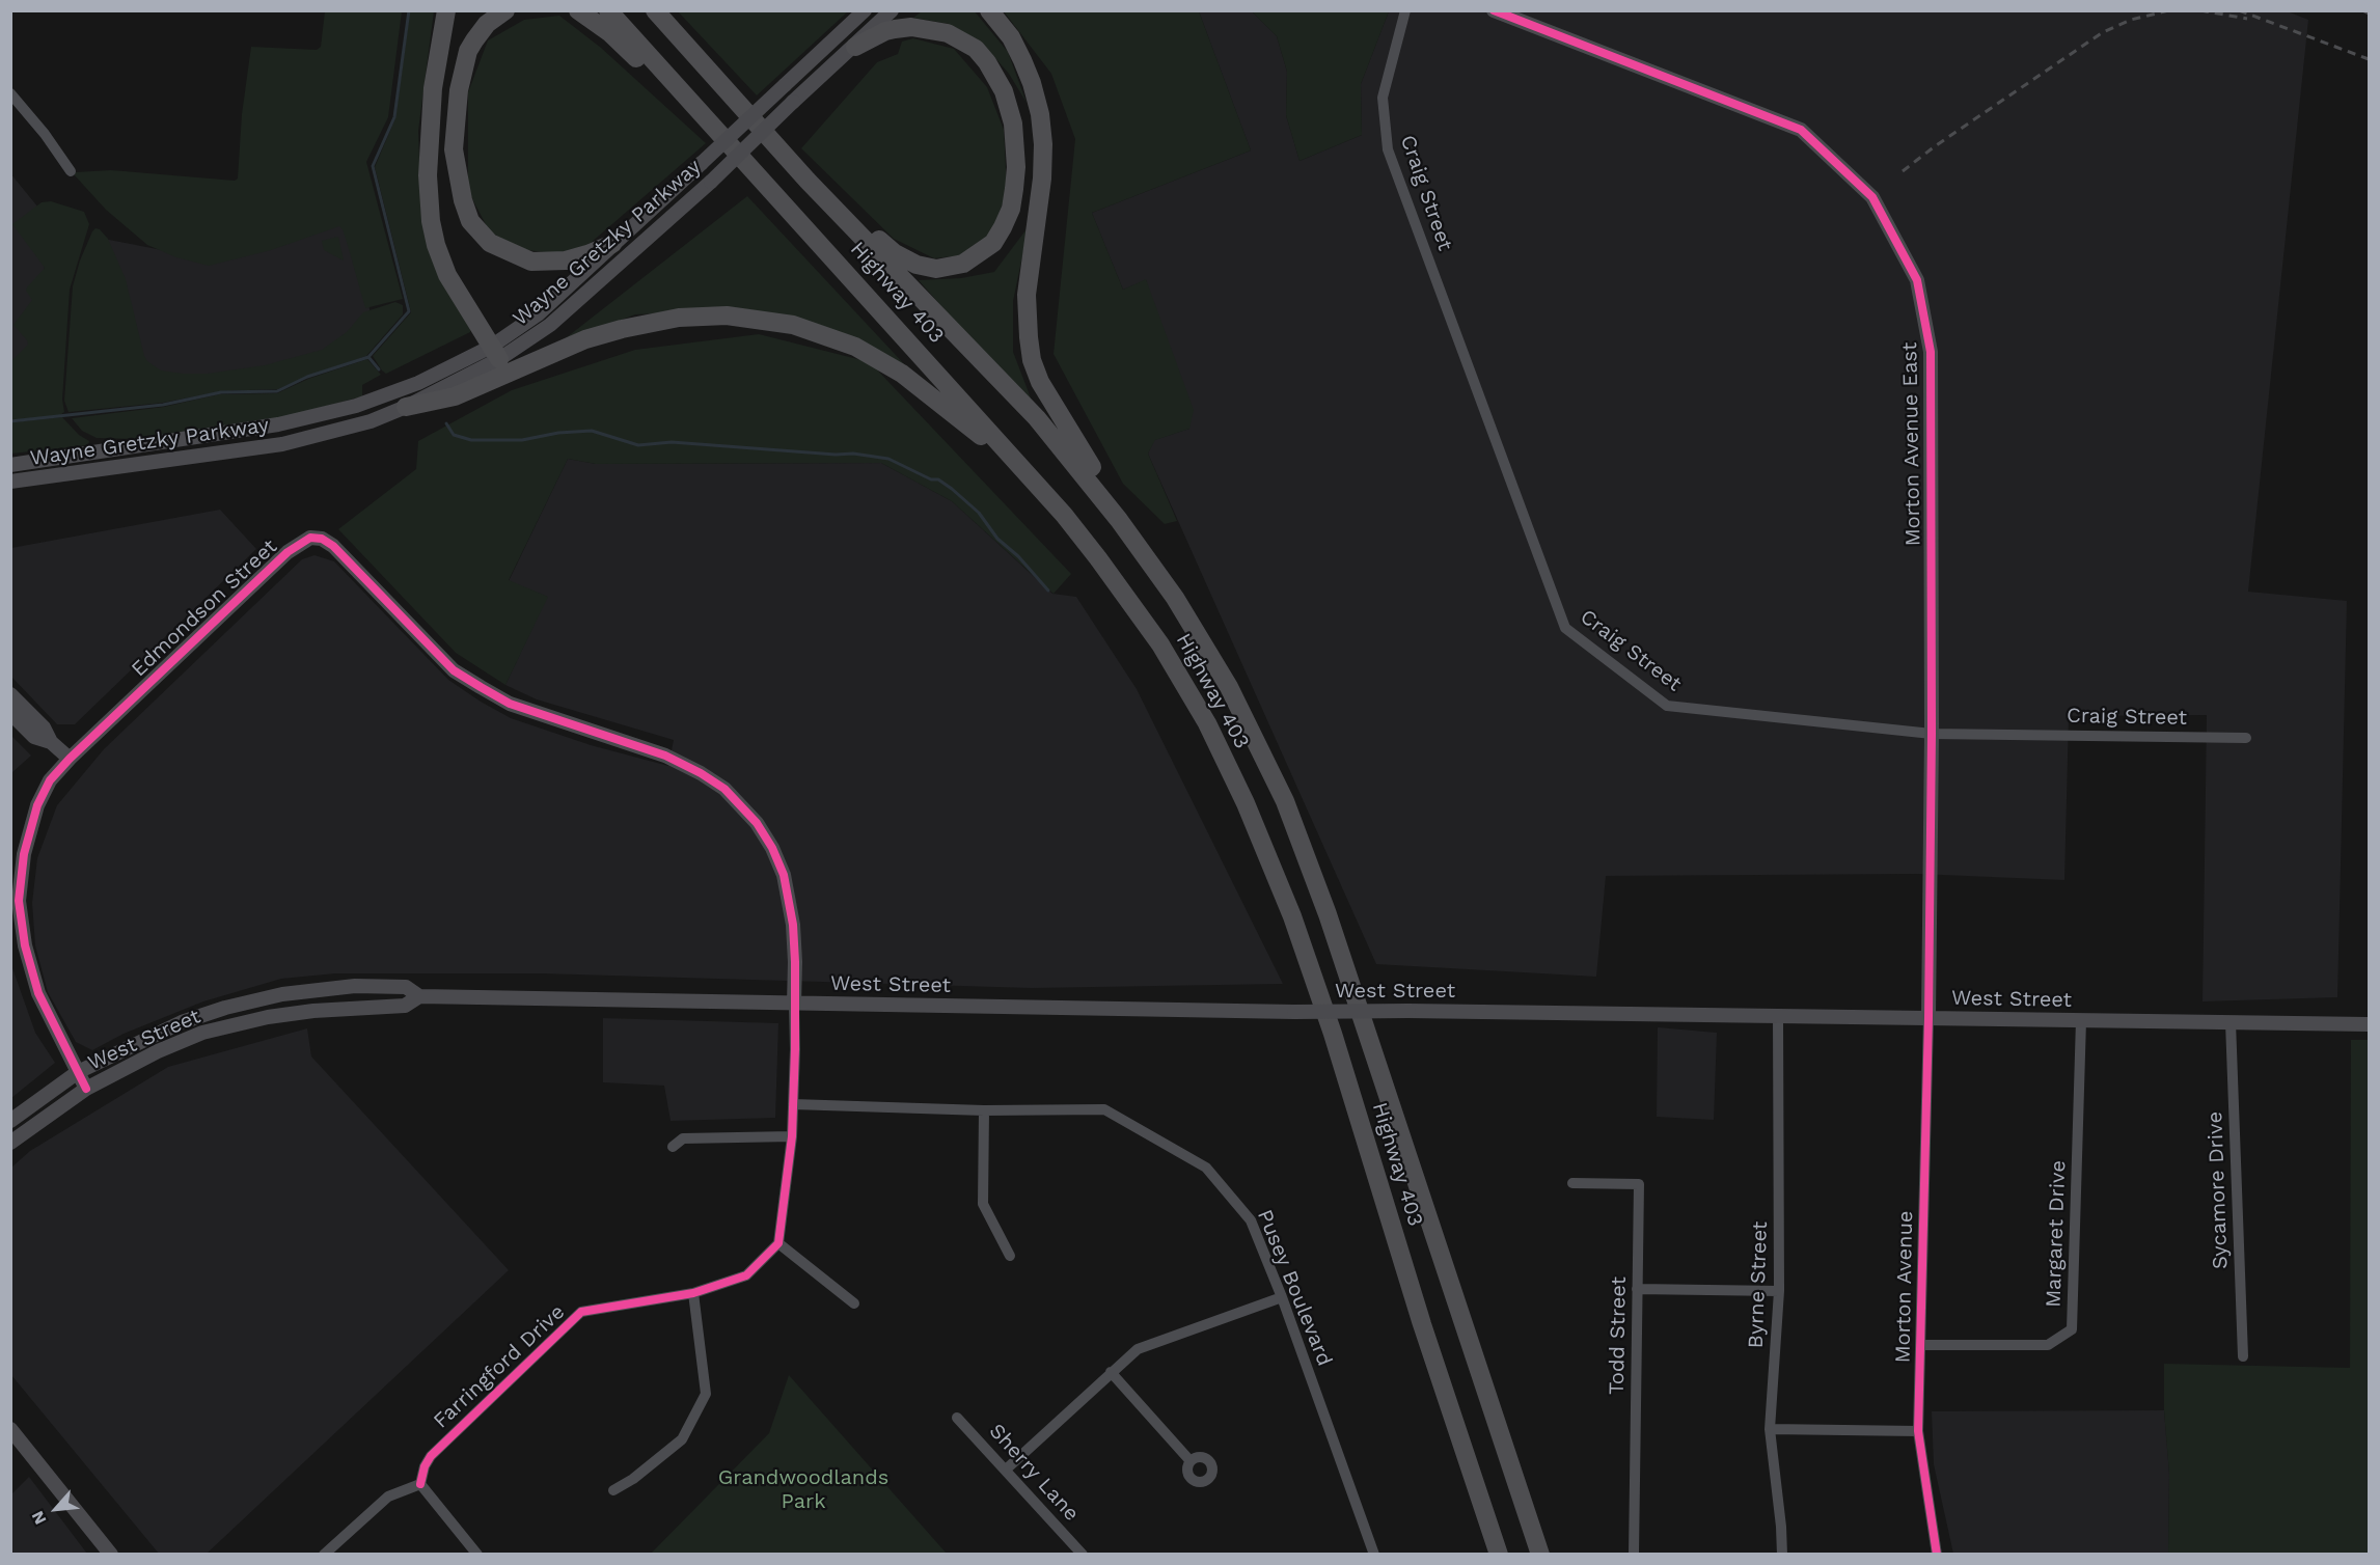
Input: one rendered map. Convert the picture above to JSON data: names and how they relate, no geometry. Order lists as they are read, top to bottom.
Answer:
{
  "streets": {
    "highway": ["Highway 403"],
    "main road": [
      "Wayne Gretzky Parkway",
      "Morton Avenue East",
      "Edmondson Street",
      "West Street"
    ],
    "street": [
      "Craig Street",
      "Sycamore Drive",
      "Margaret Drive",
      "Byrne Street",
      "Morton Avenue",
      "Pusey Boulevard",
      "Todd Street",
      "Farringford Drive",
      "Sherry Lane"
    ]
  },
  "crossings": [
    ["Craig Street", "Morton Avenue East"],
    ["Morton Avenue East", "West Street"],
    ["Morton Avenue East", "Morton Avenue"],
    ["Edmondson Street", "West Street"],
    ["West Street", "Sycamore Drive"],
    ["West Street", "Margaret Drive"],
    ["West Street", "Byrne Street"],
    ["West Street", "Morton Avenue"],
    ["Margaret Drive", "Morton Avenue"]
  ],
  "parks": ["Grandwoodlands Park"],
  "north": "bottom left"
}
